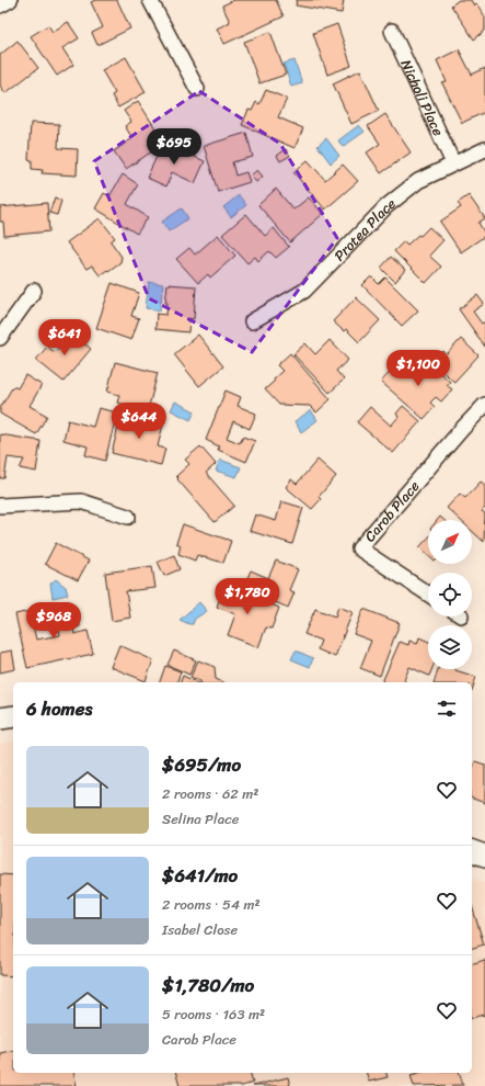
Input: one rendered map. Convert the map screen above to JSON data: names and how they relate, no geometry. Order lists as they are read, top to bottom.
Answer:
{
  "streets": {
    "street": ["Nicholi Place", "Protea Place", "Carob Place"]
  },
  "crossings": [
    ["Nicholi Place", "Protea Place"]
  ],
  "north": "top right",
  "page": {
    "price": [
      "$695",
      "$641",
      "$1,100",
      "$644",
      "$1,780",
      "$968"
    ],
    "heading": "6 homes",
    "list": [
      {
        "name": "$695/mo",
        "note": "2 rooms · 62 m² · Selina Place"
      },
      {
        "name": "$641/mo",
        "note": "2 rooms · 54 m² · Isabel Close"
      },
      {
        "name": "$1,780/mo",
        "note": "5 rooms · 163 m² · Carob Place"
      }
    ]
  }
}
